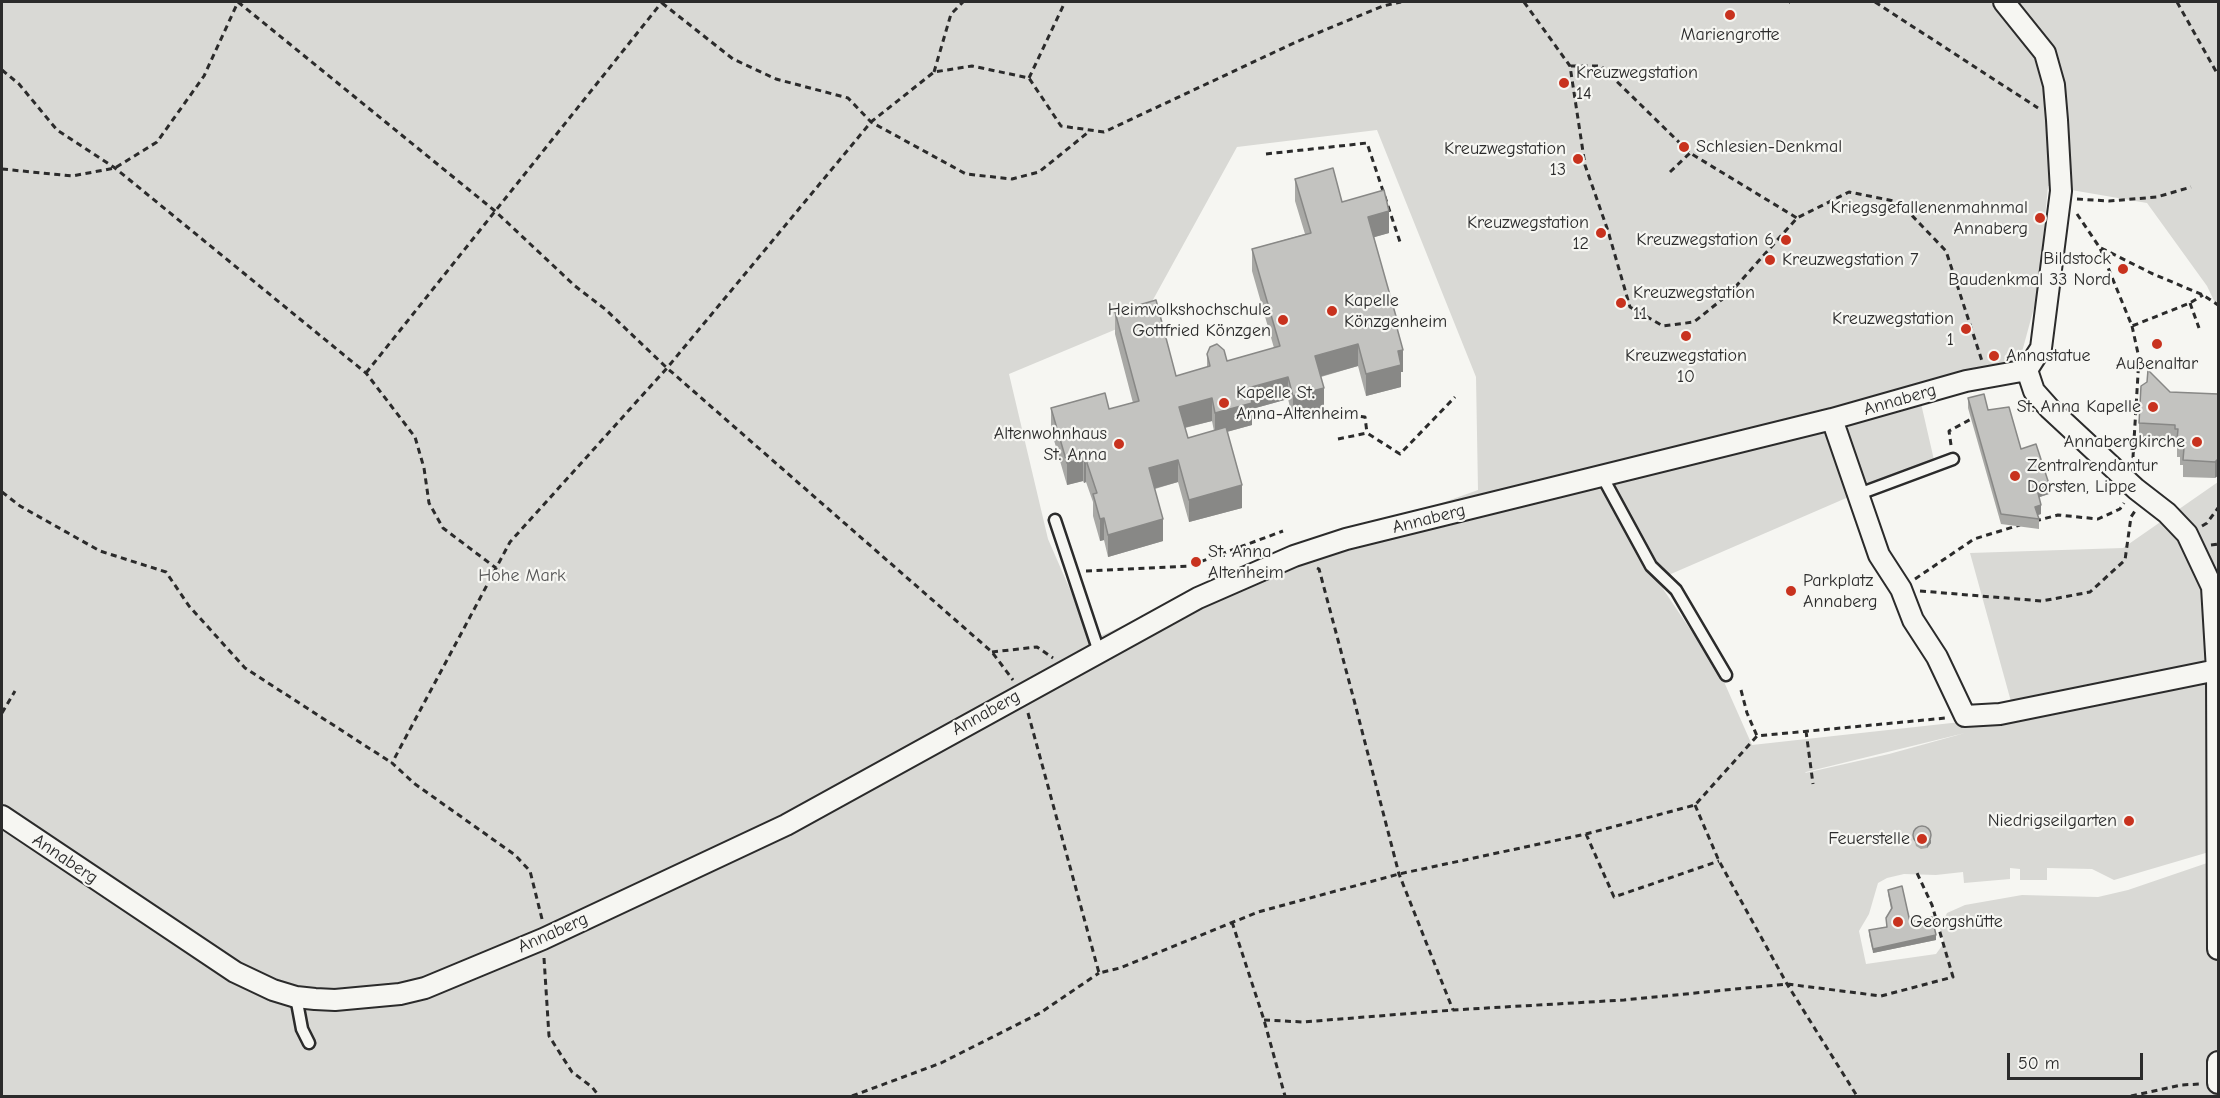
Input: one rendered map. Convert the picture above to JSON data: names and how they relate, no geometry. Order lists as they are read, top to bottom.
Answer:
{
  "streets": {
    "street": ["Annaberg"]
  },
  "parks": ["Hohe Mark"],
  "places": [
    "Mariengrotte",
    "Kreuzwegstation 14",
    "Schlesien-Denkmal",
    "Kreuzwegstation 13",
    "Kriegsgefallenenmahnmal Annaberg",
    "Kreuzwegstation 12",
    "Kreuzwegstation 6",
    "Kreuzwegstation 7",
    "Bildstock Baudenkmal 33 Nord",
    "Kreuzwegstation 11",
    "Kapelle Könzgenheim",
    "Heimvolkshochschule Gottfried Könzgen",
    "Kreuzwegstation 1",
    "Kreuzwegstation 10",
    "Außenaltar",
    "Annastatue",
    "Kapelle St. Anna-Altenheim",
    "St. Anna Kapelle",
    "Annabergkirche",
    "Altenwohnhaus St. Anna",
    "Zentralrendantur Dorsten, Lippe",
    "St. Anna Altenheim",
    "Parkplatz Annaberg",
    "Niedrigseilgarten",
    "Feuerstelle",
    "Georgshütte"
  ],
  "scale_bar": "50 m"
}
